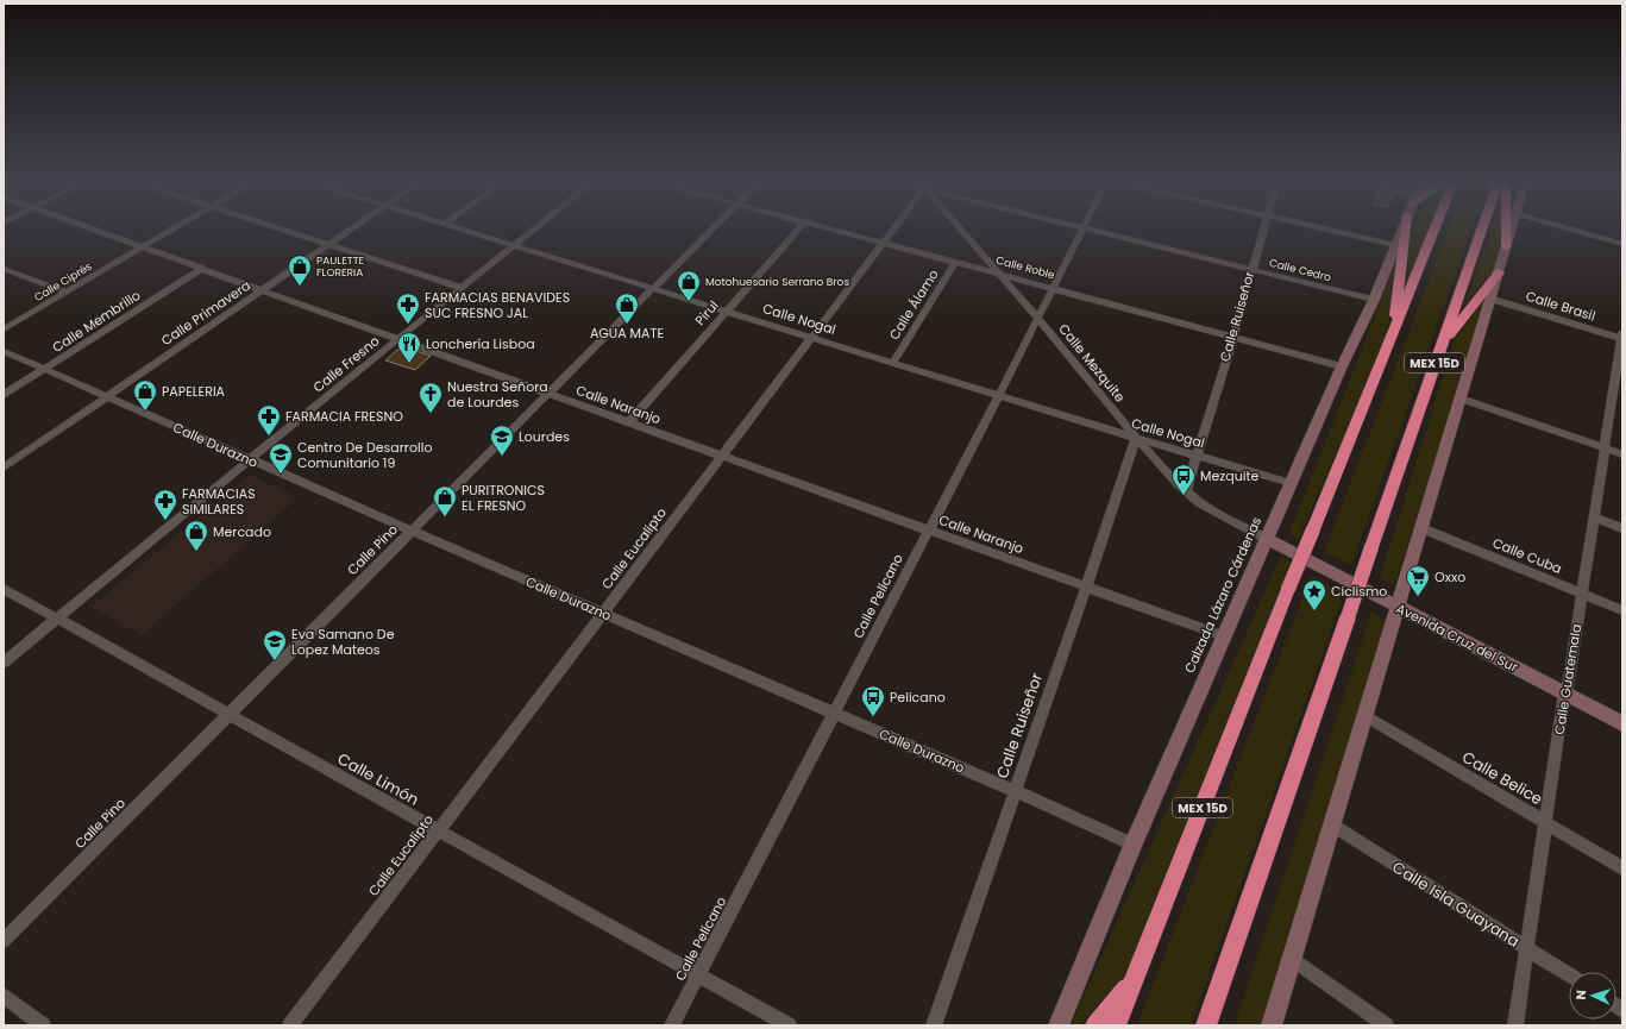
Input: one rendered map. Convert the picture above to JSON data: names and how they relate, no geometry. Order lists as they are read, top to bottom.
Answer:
{
  "streets": {
    "highway": ["MEX 15D"],
    "main road": ["Calzada Lázaro Cárdenas", "Avenida Cruz del Sur"],
    "street": [
      "Calle Roble",
      "Calle Cedro",
      "Calle Ciprés",
      "Calle Álamo",
      "Calle Brasil",
      "Calle Primavera",
      "Pirul",
      "Calle Ruiseñor",
      "Calle Nogal",
      "Calle Membrillo",
      "Calle Mezquite",
      "Calle Fresno",
      "Calle Naranjo",
      "Calle Durazno",
      "Calle Eucalipto",
      "Calle Pino",
      "Calle Cuba",
      "Calle Pelícano",
      "Calle Guatemala",
      "Calle Belice",
      "Calle Limón",
      "Calle Isla Guayana"
    ]
  },
  "crossings": [
    ["Calle Roble", "Calle Álamo"],
    ["Calle Roble", "Calle Ruiseñor"],
    ["Calle Roble", "Calle Mezquite"],
    ["Calle Roble", "Calle Eucalipto"],
    ["Calle Roble", "Calzada Lázaro Cárdenas"],
    ["Calle Roble", "Calle Pelícano"],
    ["Calle Cedro", "Calle Ruiseñor"],
    ["Calle Cedro", "Calzada Lázaro Cárdenas"],
    ["Calle Cedro", "Calle Pelícano"],
    ["Calle Ciprés", "Calle Naranjo"],
    ["Calle Álamo", "Calle Nogal"],
    ["Calle Brasil", "Calle Guatemala"],
    ["Calle Primavera", "Calle Naranjo"],
    ["Calle Primavera", "Calle Durazno"],
    ["Pirul", "Calle Nogal"],
    ["Pirul", "Calle Naranjo"],
    ["Calle Ruiseñor", "Calle Nogal"],
    ["Calle Ruiseñor", "Calle Mezquite"],
    ["Calle Ruiseñor", "Calle Naranjo"],
    ["Calle Ruiseñor", "Calle Durazno"],
    ["Calle Nogal", "Calle Mezquite"],
    ["Calle Nogal", "Calle Fresno"],
    ["Calle Nogal", "Calle Eucalipto"],
    ["Calle Nogal", "Calle Pino"],
    ["Calle Nogal", "Calzada Lázaro Cárdenas"],
    ["Calle Nogal", "Calle Pelícano"],
    ["Calle Membrillo", "Calle Naranjo"],
    ["Calle Membrillo", "Calle Durazno"],
    ["Calle Mezquite", "Calzada Lázaro Cárdenas"],
    ["Calle Mezquite", "Calle Pelícano"],
    ["Calle Mezquite", "Avenida Cruz del Sur"],
    ["Calle Fresno", "Calle Naranjo"],
    ["Calle Fresno", "Calle Durazno"],
    ["Calle Fresno", "Calle Limón"],
    ["Calle Naranjo", "Calle Eucalipto"],
    ["Calle Naranjo", "Calle Pino"],
    ["Calle Naranjo", "Calzada Lázaro Cárdenas"],
    ["Calle Naranjo", "Calle Pelícano"],
    ["Calle Durazno", "Calle Eucalipto"],
    ["Calle Durazno", "Calle Pino"],
    ["Calle Durazno", "Calzada Lázaro Cárdenas"],
    ["Calle Durazno", "Calle Pelícano"],
    ["Calle Eucalipto", "Calle Limón"],
    ["Calle Pino", "Calle Limón"],
    ["Calle Cuba", "Calle Guatemala"],
    ["Calzada Lázaro Cárdenas", "Avenida Cruz del Sur"],
    ["Calle Pelícano", "Calle Limón"],
    ["Avenida Cruz del Sur", "Calle Guatemala"],
    ["Calle Guatemala", "Calle Belice"],
    ["Calle Guatemala", "Calle Isla Guayana"]
  ],
  "places": {
    "shop": [
      "PAULETTE FLORERIA",
      "Motohuesario Serrano Bros",
      "AGUA MATE",
      "PAPELERIA",
      "PURITRONICS EL FRESNO",
      "Mercado"
    ],
    "pharmacy": ["FARMACIAS BENAVIDES SUC FRESNO JAL", "FARMACIA FRESNO", "FARMACIAS SIMILARES"],
    "restaurant": ["Lonchería Lisboa"],
    "church": ["Nuestra Señora de Lourdes"],
    "school or university": ["Lourdes", "Centro De Desarrollo Comunitario 19", "Eva Samano De Lopez Mateos"],
    "bus stop": ["Mezquite", "Pelicano"],
    "supermarket": ["Oxxo"],
    "place": ["Ciclismo"]
  },
  "north": "left"
}
